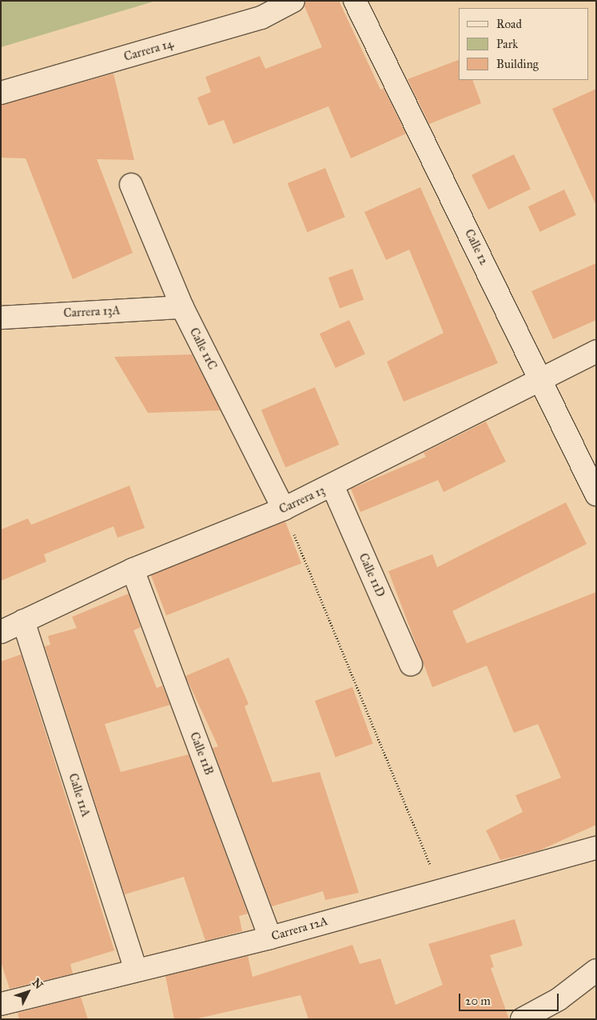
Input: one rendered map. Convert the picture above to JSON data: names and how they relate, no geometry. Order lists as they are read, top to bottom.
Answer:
{
  "streets": {
    "street": [
      "Carrera 14",
      "Calle 12",
      "Carrera 13A",
      "Calle 11C",
      "Carrera 13",
      "Calle 11D",
      "Calle 11B",
      "Calle 11A",
      "Carrera 12A"
    ]
  },
  "crossings": [
    ["Calle 12", "Carrera 13"],
    ["Carrera 13A", "Calle 11C"],
    ["Calle 11C", "Carrera 13"],
    ["Carrera 13", "Calle 11D"],
    ["Carrera 13", "Calle 11B"],
    ["Carrera 13", "Calle 11A"],
    ["Calle 11B", "Carrera 12A"],
    ["Calle 11A", "Carrera 12A"]
  ],
  "legend": ["Road", "Park", "Building"],
  "scale_bar": "20 m",
  "north": "top right"
}
